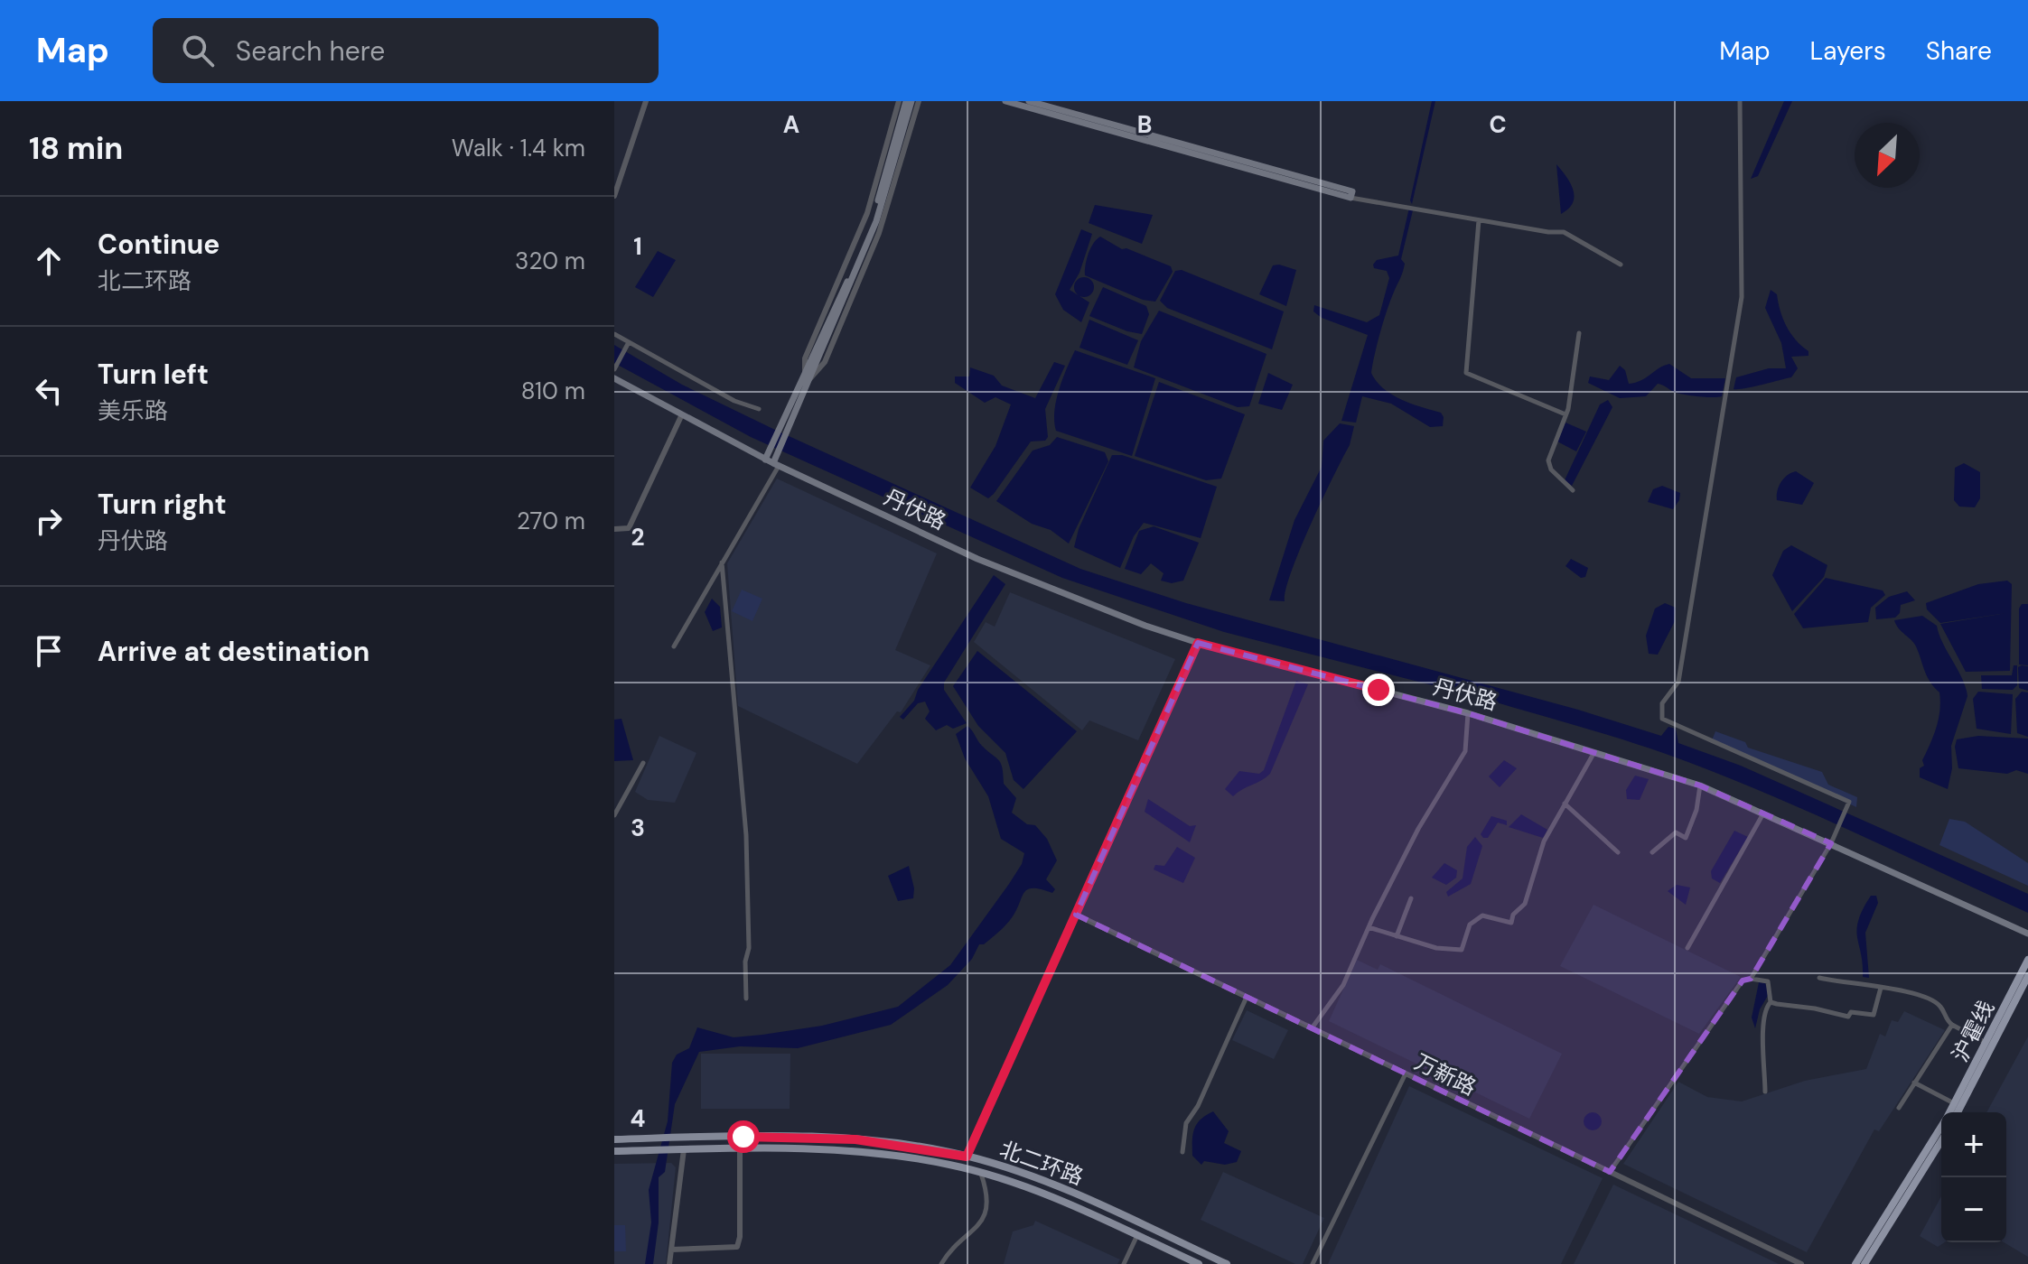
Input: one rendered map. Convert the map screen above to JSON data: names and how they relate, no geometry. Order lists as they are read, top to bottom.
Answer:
{
  "streets": {
    "highway": ["沪霍线"],
    "main road": ["丹伏路", "北二环路"],
    "street": ["万新路"]
  },
  "north": "bottom left",
  "page": {
    "header": "Map",
    "search": "Search here",
    "nav": ["Map", "Layers", "Share"],
    "heading": ["18 min", "Walk · 1.4 km"],
    "list": [
      ["Continue", "北二环路", "320 m"],
      ["Turn left", "美乐路", "810 m"],
      ["Turn right", "丹伏路", "270 m"],
      "Arrive at destination"
    ],
    "map_buttons": ["+", "−"]
  },
  "grid": {
    "columns": ["A", "B", "C"],
    "rows": [
      "1",
      "2",
      "3",
      "4"
    ]
  }
}
